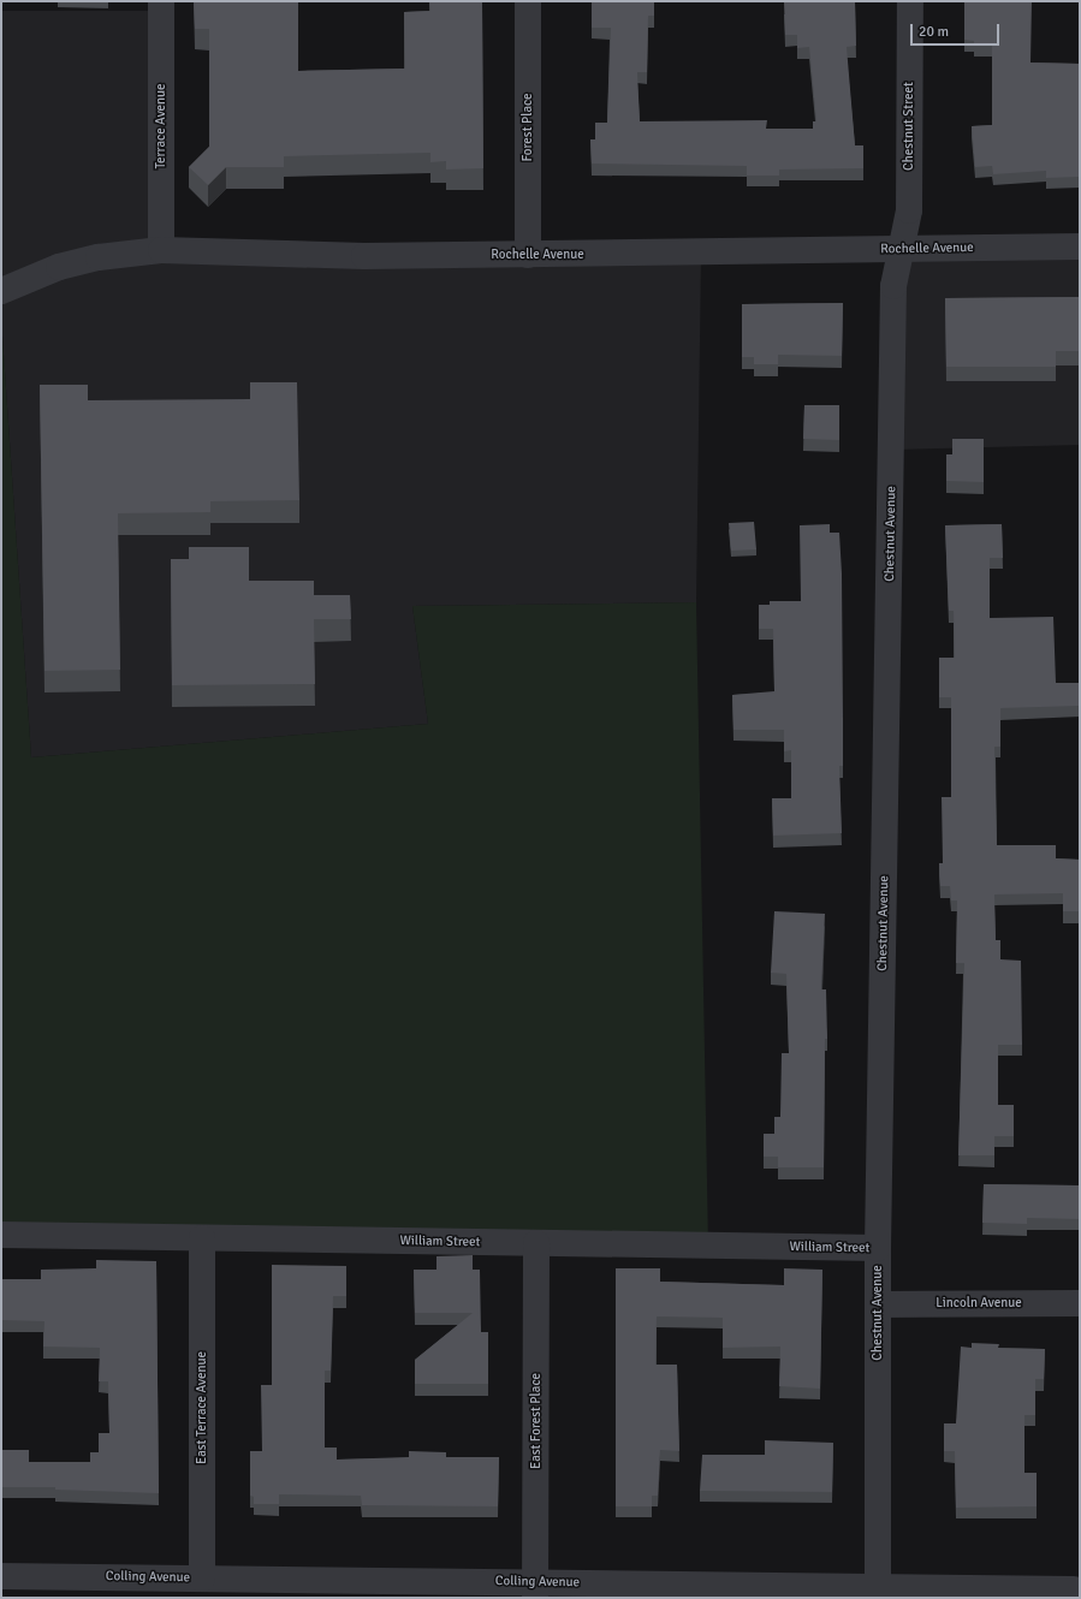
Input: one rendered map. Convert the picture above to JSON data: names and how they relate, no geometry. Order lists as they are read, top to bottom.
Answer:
{
  "streets": {
    "street": [
      "Terrace Avenue",
      "Chestnut Street",
      "Forest Place",
      "Rochelle Avenue",
      "Chestnut Avenue",
      "William Street",
      "Lincoln Avenue",
      "East Terrace Avenue",
      "East Forest Place",
      "Colling Avenue"
    ]
  },
  "crossings": [
    ["Terrace Avenue", "Rochelle Avenue"],
    ["Chestnut Street", "Rochelle Avenue"],
    ["Chestnut Street", "Chestnut Avenue"],
    ["Forest Place", "Rochelle Avenue"],
    ["Rochelle Avenue", "Chestnut Avenue"],
    ["Chestnut Avenue", "William Street"],
    ["Chestnut Avenue", "Lincoln Avenue"],
    ["Chestnut Avenue", "Colling Avenue"],
    ["William Street", "East Terrace Avenue"],
    ["William Street", "East Forest Place"],
    ["East Terrace Avenue", "Colling Avenue"],
    ["East Forest Place", "Colling Avenue"]
  ],
  "scale_bar": "20 m"
}
